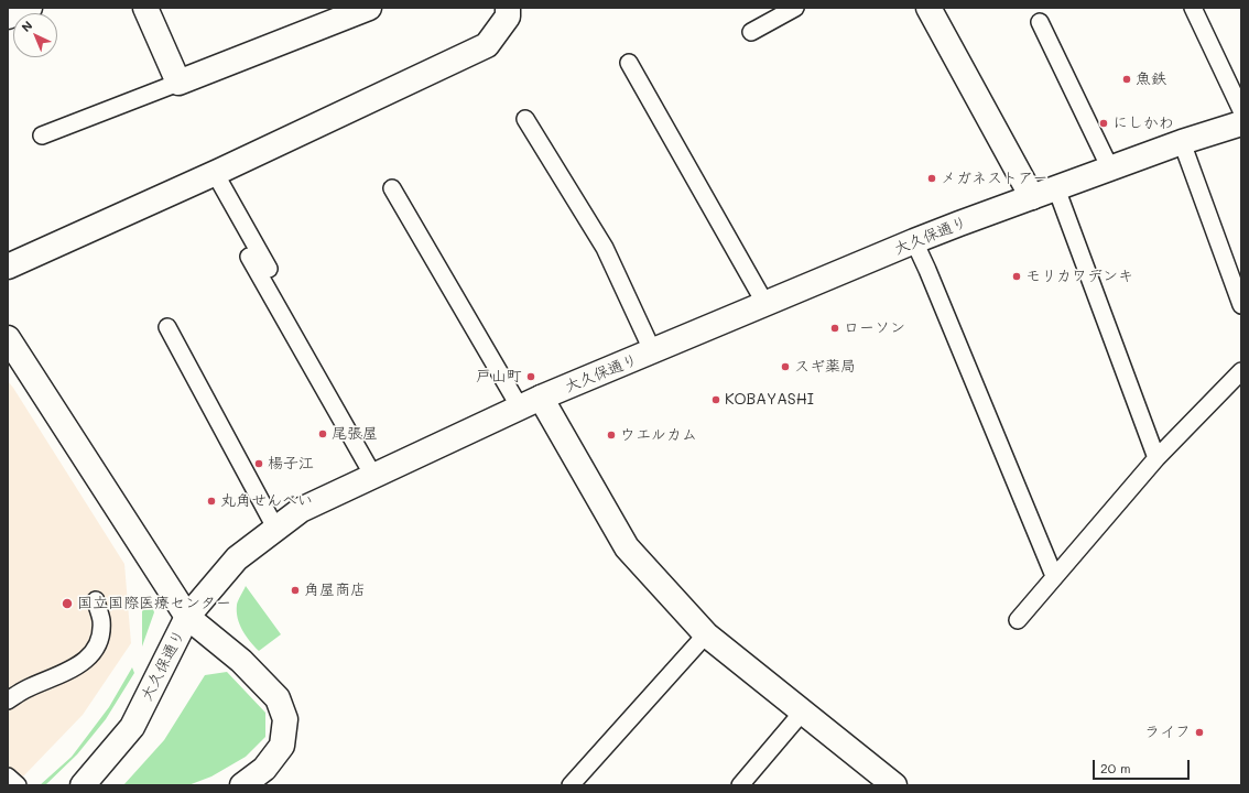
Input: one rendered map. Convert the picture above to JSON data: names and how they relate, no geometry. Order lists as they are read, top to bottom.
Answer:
{
  "streets": {
    "street": ["大久保通り"]
  },
  "places": [
    "魚鉄",
    "にしかわ",
    "メガネストアー",
    "モリカワデンキ",
    "ローソン",
    "スギ薬局",
    "戸山町",
    "KOBAYASHI",
    "尾張屋",
    "ウエルカム",
    "楊子江",
    "丸角せんべい",
    "角屋商店",
    "国立国際医療センター",
    "ライフ"
  ],
  "scale_bar": "20 m",
  "north": "top left"
}
